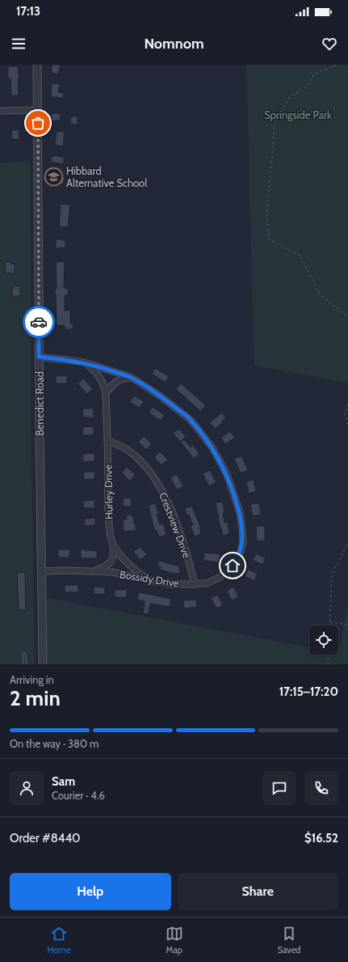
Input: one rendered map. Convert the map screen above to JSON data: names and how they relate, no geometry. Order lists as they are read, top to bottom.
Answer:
{
  "streets": {
    "street": [
      "Benedict Road",
      "Hurley Drive",
      "Crestview Drive",
      "Bossidy Drive"
    ]
  },
  "crossings": [
    ["Benedict Road", "Bossidy Drive"],
    ["Hurley Drive", "Crestview Drive"],
    ["Hurley Drive", "Bossidy Drive"],
    ["Crestview Drive", "Bossidy Drive"]
  ],
  "parks": ["Springside Park"],
  "places": {
    "school or university": ["Hibbard Alternative School"]
  },
  "page": {
    "status": "17:13",
    "header": "Nomnom",
    "heading": ["2 min", "Arriving in", "17:15–17:20"],
    "panel": [
      "Sam",
      "Courier · 4.6",
      "Order #8440",
      "$16.52"
    ],
    "bar": "On the way · 380 m",
    "buttons": ["Help", "Share"],
    "tabs": ["Home", "Map", "Saved"]
  }
}
